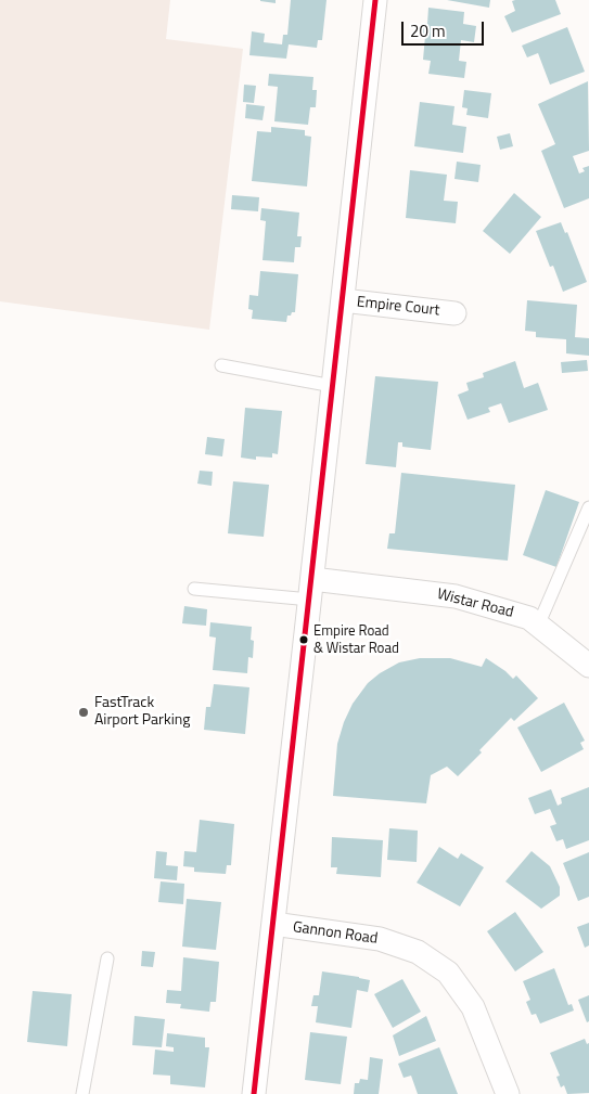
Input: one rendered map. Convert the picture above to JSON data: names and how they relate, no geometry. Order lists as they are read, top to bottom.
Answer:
{
  "streets": {
    "street": ["Empire Court", "Wistar Road", "Gannon Road"]
  },
  "places": ["Empire Road & Wistar Road", "FastTrack Airport Parking"],
  "scale_bar": "20 m"
}
